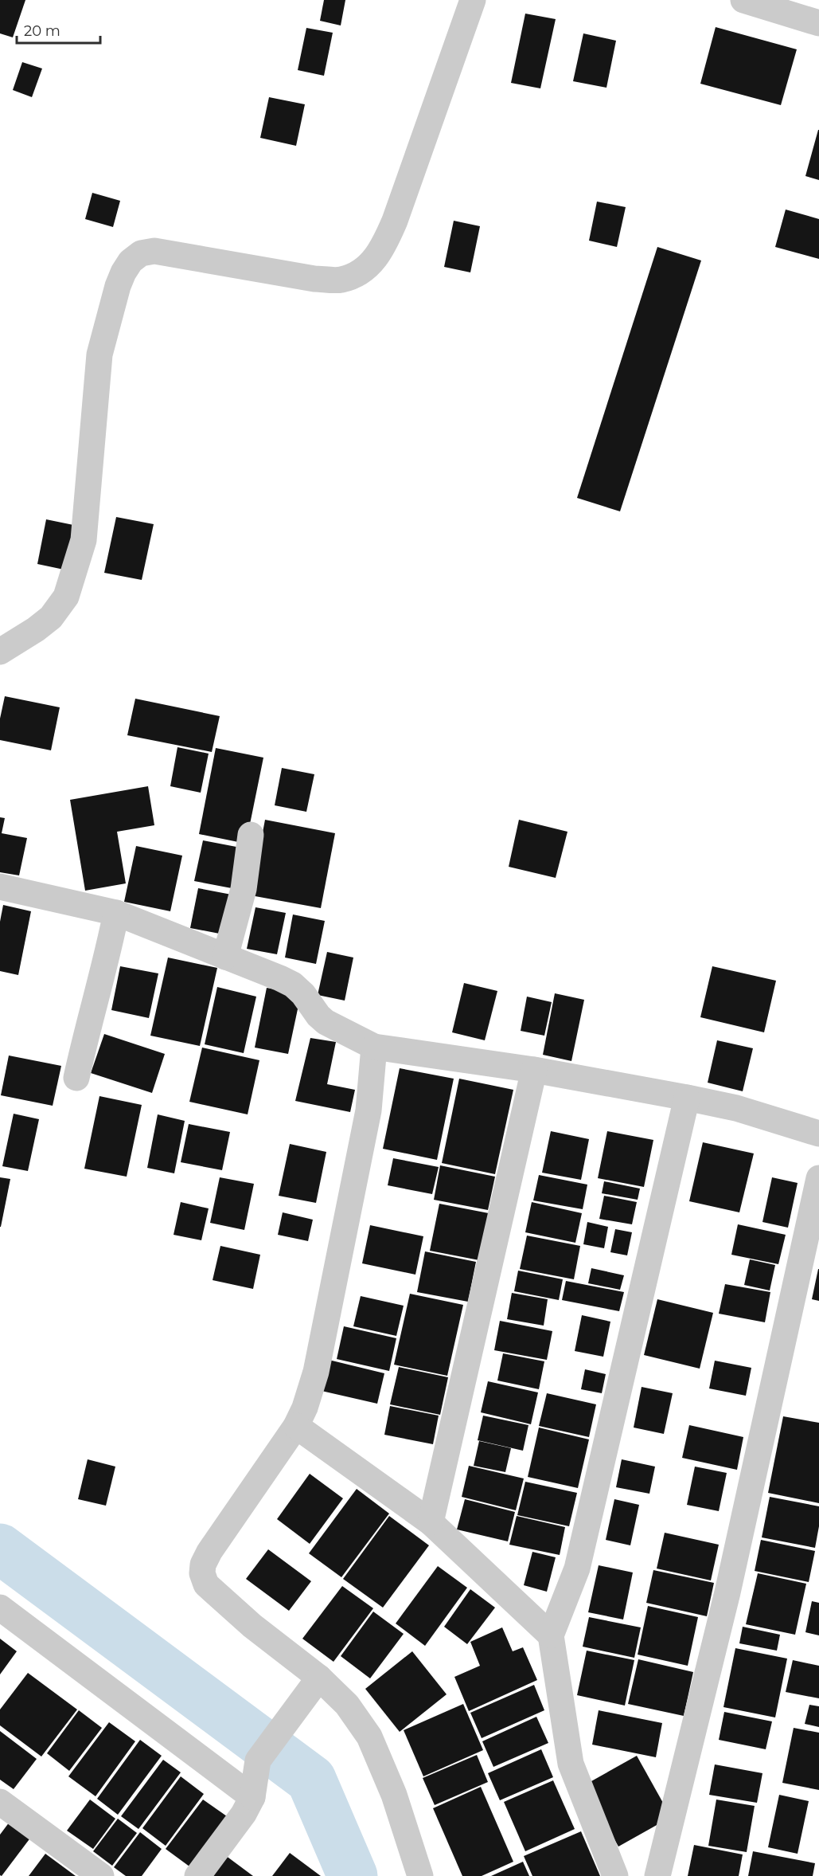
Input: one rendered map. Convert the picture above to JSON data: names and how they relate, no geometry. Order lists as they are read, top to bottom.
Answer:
{
  "scale_bar": "20 m"
}
